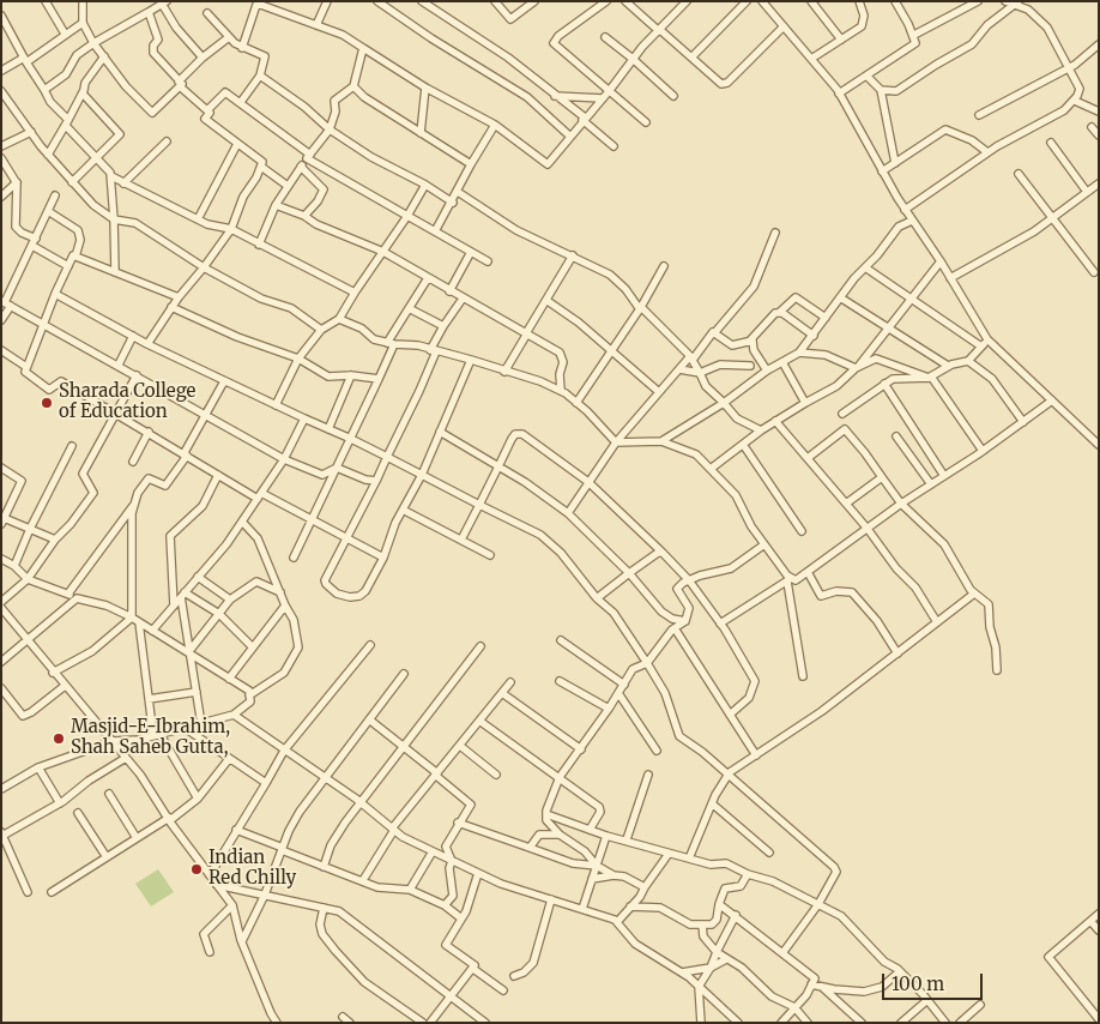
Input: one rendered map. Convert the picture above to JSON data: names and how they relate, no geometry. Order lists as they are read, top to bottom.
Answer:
{
  "places": ["Sharada College of Education", "Masjid-E-Ibrahim, Shah Saheb Gutta,", "Indian Red Chilly"],
  "scale_bar": "100 m"
}
